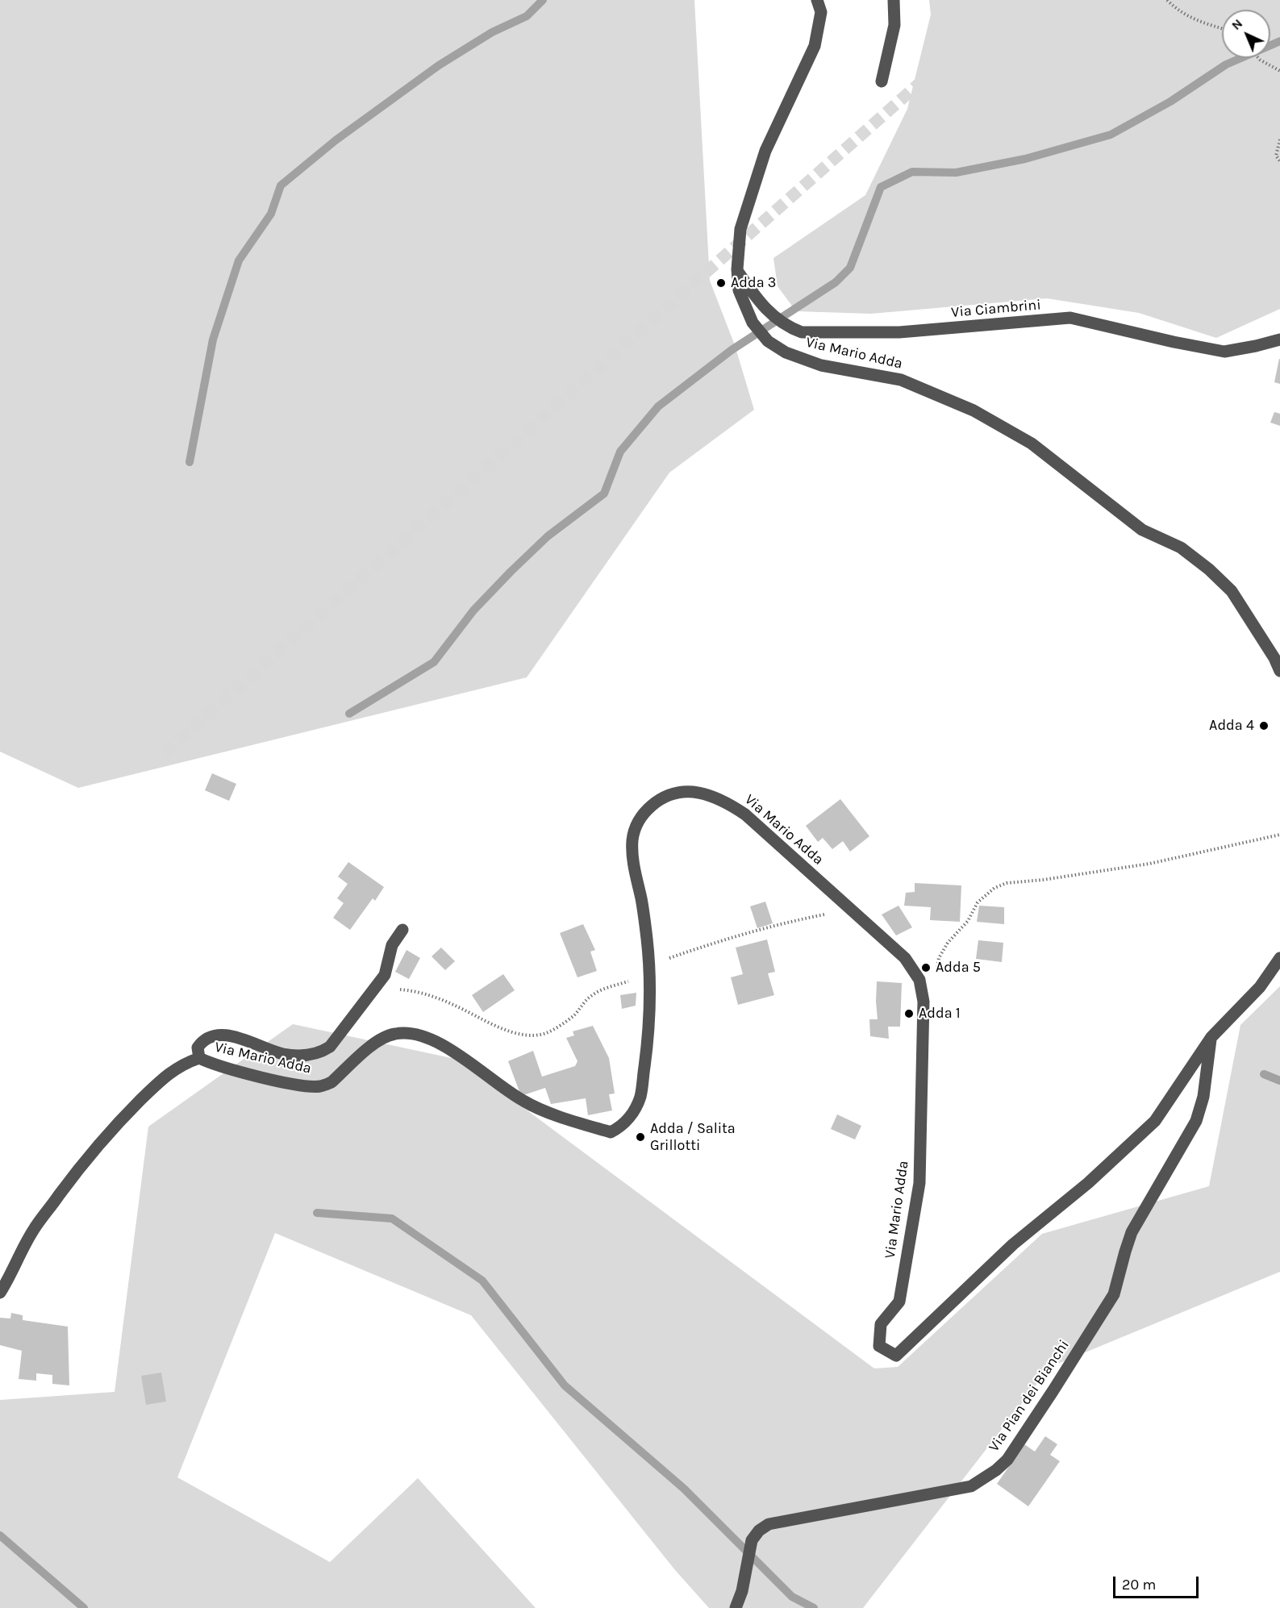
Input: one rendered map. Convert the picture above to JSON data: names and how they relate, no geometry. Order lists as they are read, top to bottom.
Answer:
{
  "streets": {
    "street": ["Via Ciambrini", "Via Mario Adda", "Via Pian dei Bianchi"]
  },
  "crossings": [
    ["Via Ciambrini", "Via Mario Adda"],
    ["Via Mario Adda", "Via Pian dei Bianchi"]
  ],
  "places": [
    "Adda 3",
    "Adda 4",
    "Adda 5",
    "Adda 1",
    "Adda / Salita Grillotti"
  ],
  "scale_bar": "20 m",
  "north": "top left"
}
